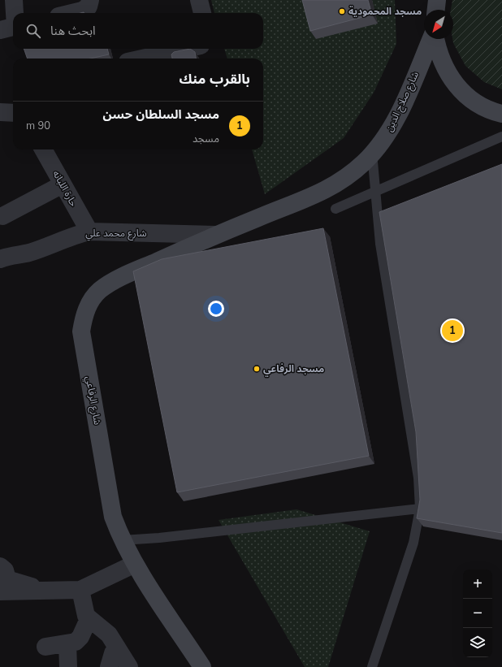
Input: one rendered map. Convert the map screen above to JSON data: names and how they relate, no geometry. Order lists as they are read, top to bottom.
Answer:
{
  "streets": {
    "main road": ["شارع صلاح الدين", "شارع الرفاعي"],
    "street": ["حارة اللبانه", "شارع محمد علي"]
  },
  "crossings": [
    ["شارع صلاح الدين", "شارع الرفاعي"],
    ["حارة اللبانه", "شارع محمد علي"],
    ["شارع محمد علي", "شارع الرفاعي"]
  ],
  "places": ["مسجد المحمودية", "مسجد الرفاعي"],
  "north": "bottom left",
  "page": {
    "search": "ابحث هنا",
    "heading": "بالقرب منك",
    "list": [
      {
        "mark": "1",
        "name": "مسجد السلطان حسن",
        "note": "مسجد",
        "value": "90 m"
      }
    ],
    "pins": "1",
    "map_buttons": ["+", "−"]
  }
}
